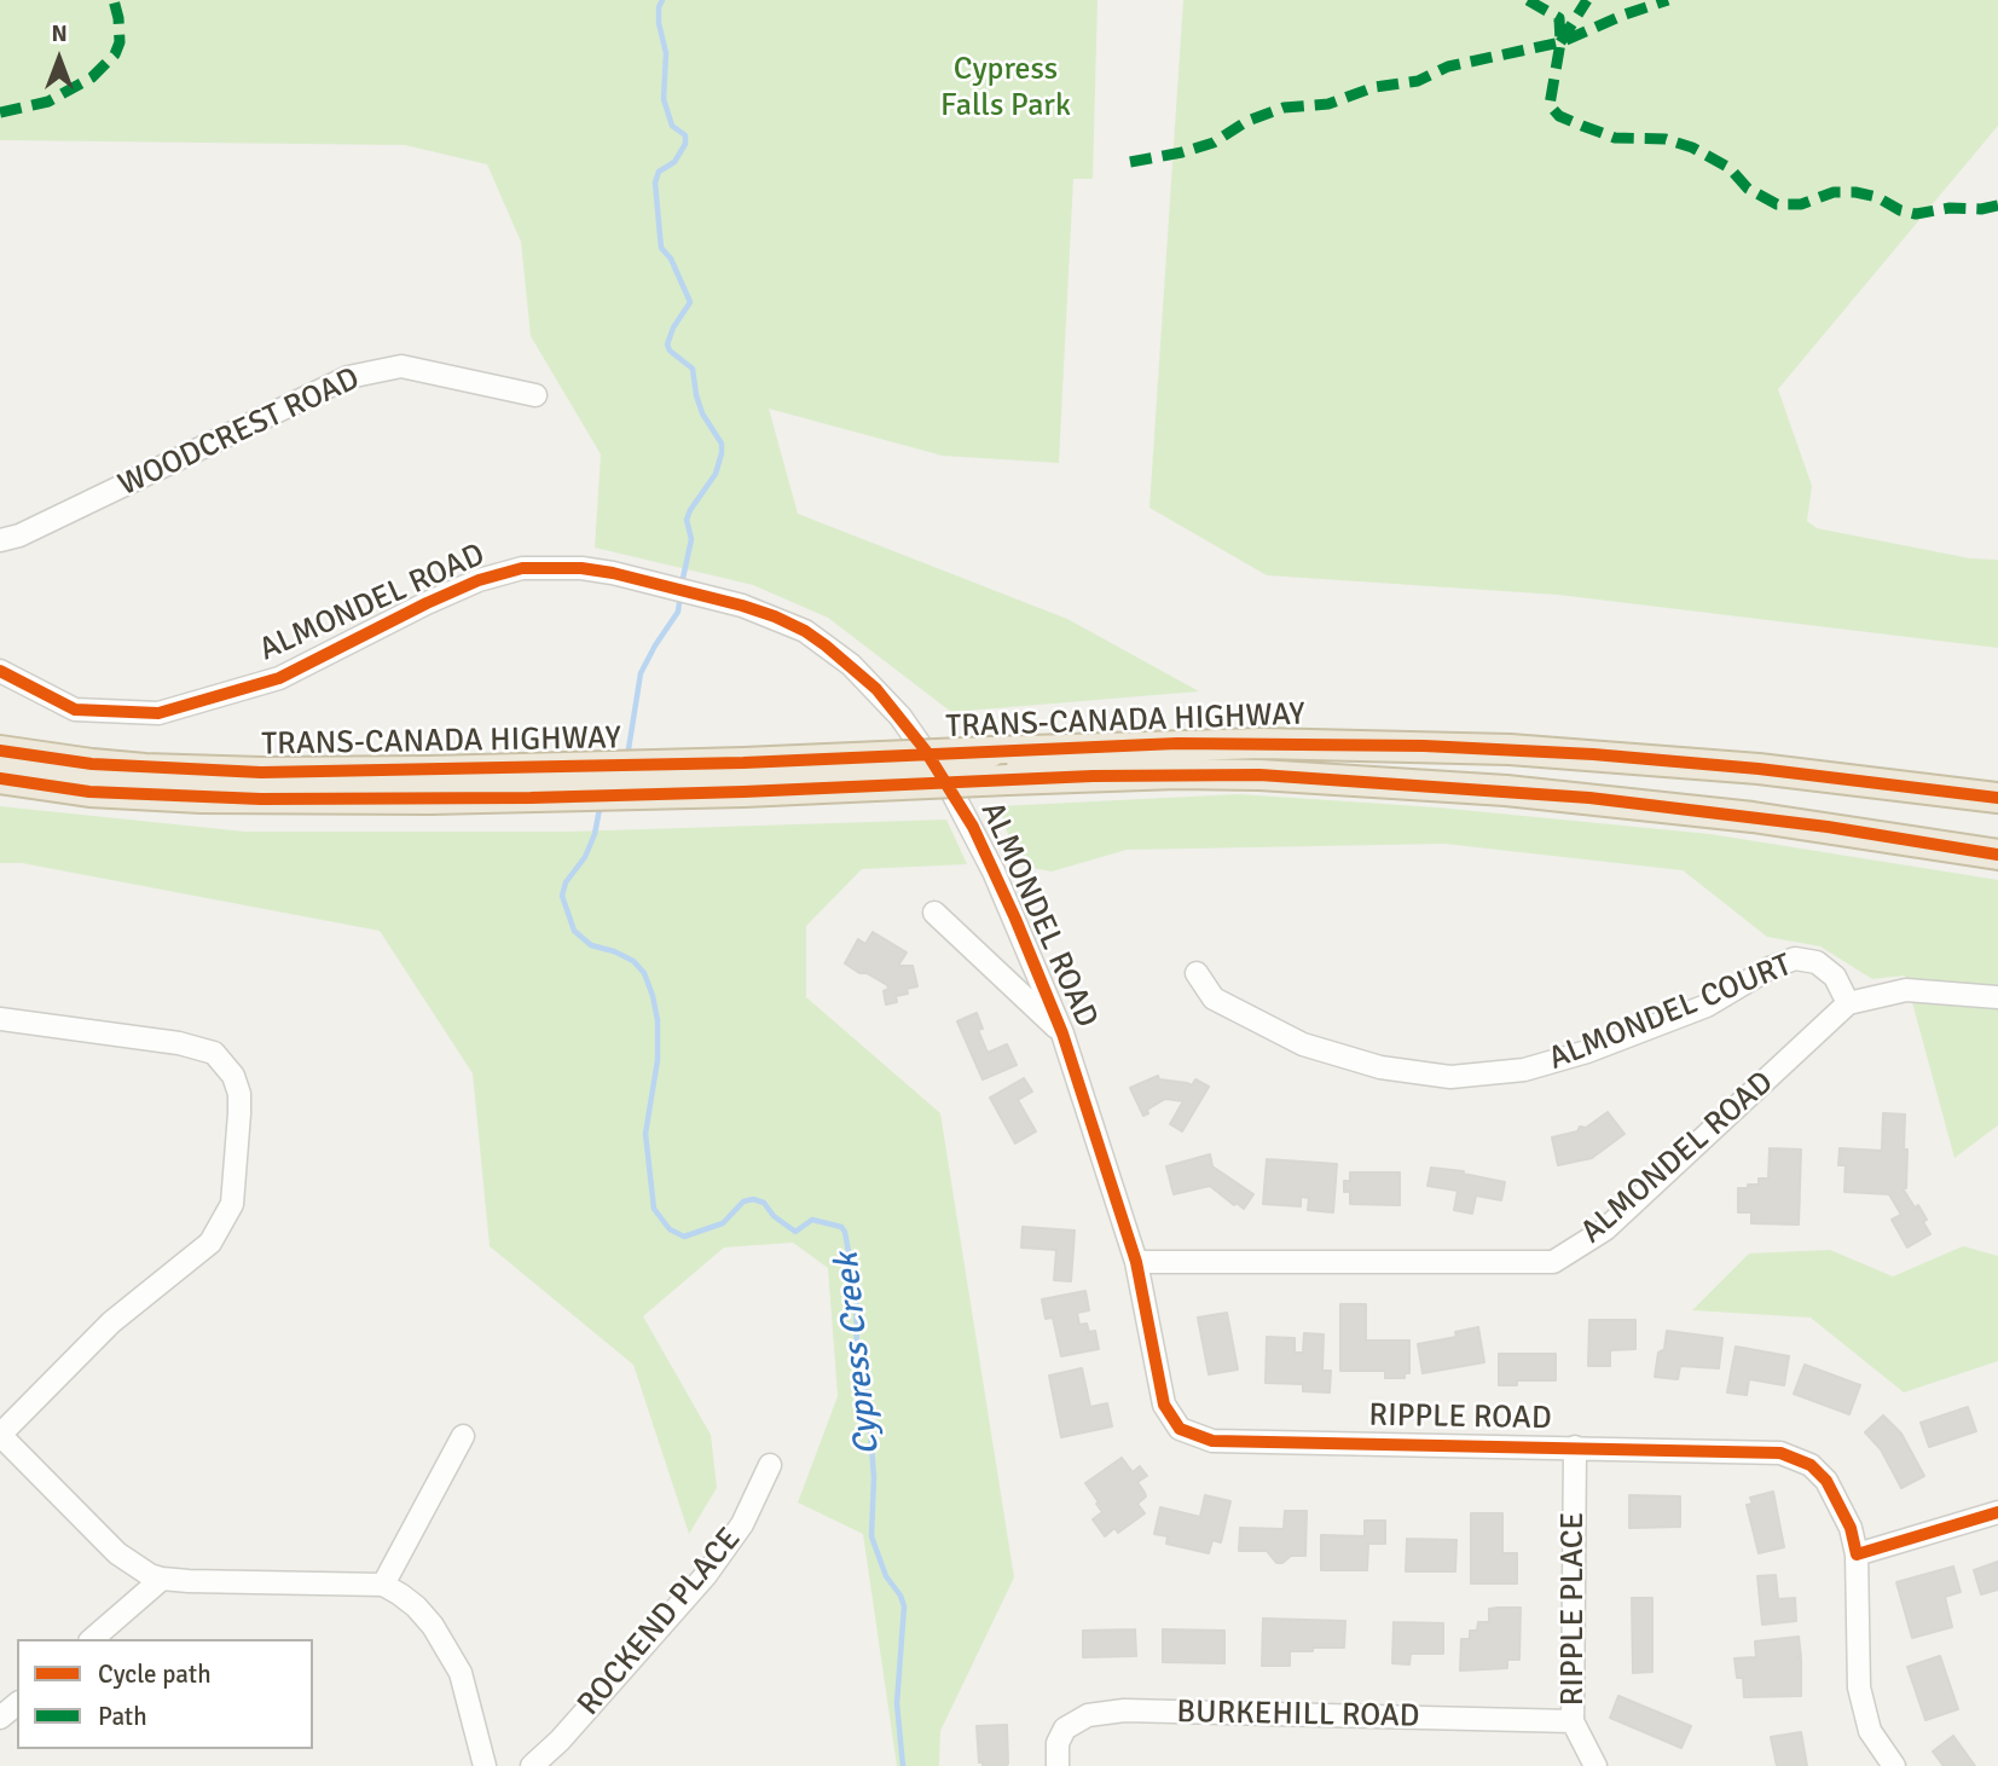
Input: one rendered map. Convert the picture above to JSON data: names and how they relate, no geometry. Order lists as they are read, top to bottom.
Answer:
{
  "streets": {
    "highway": ["TRANS-CANADA HIGHWAY"],
    "street": [
      "WOODCREST ROAD",
      "ALMONDEL ROAD",
      "ALMONDEL COURT",
      "RIPPLE ROAD",
      "RIPPLE PLACE",
      "ROCKEND PLACE",
      "BURKEHILL ROAD"
    ]
  },
  "crossings": [
    ["ALMONDEL ROAD", "ALMONDEL COURT"],
    ["ALMONDEL ROAD", "RIPPLE ROAD"],
    ["RIPPLE ROAD", "RIPPLE PLACE"],
    ["RIPPLE PLACE", "BURKEHILL ROAD"]
  ],
  "water": ["Cypress Creek"],
  "parks": ["Cypress Falls Park"],
  "legend": ["Cycle path", "Path"],
  "north": "top"
}
